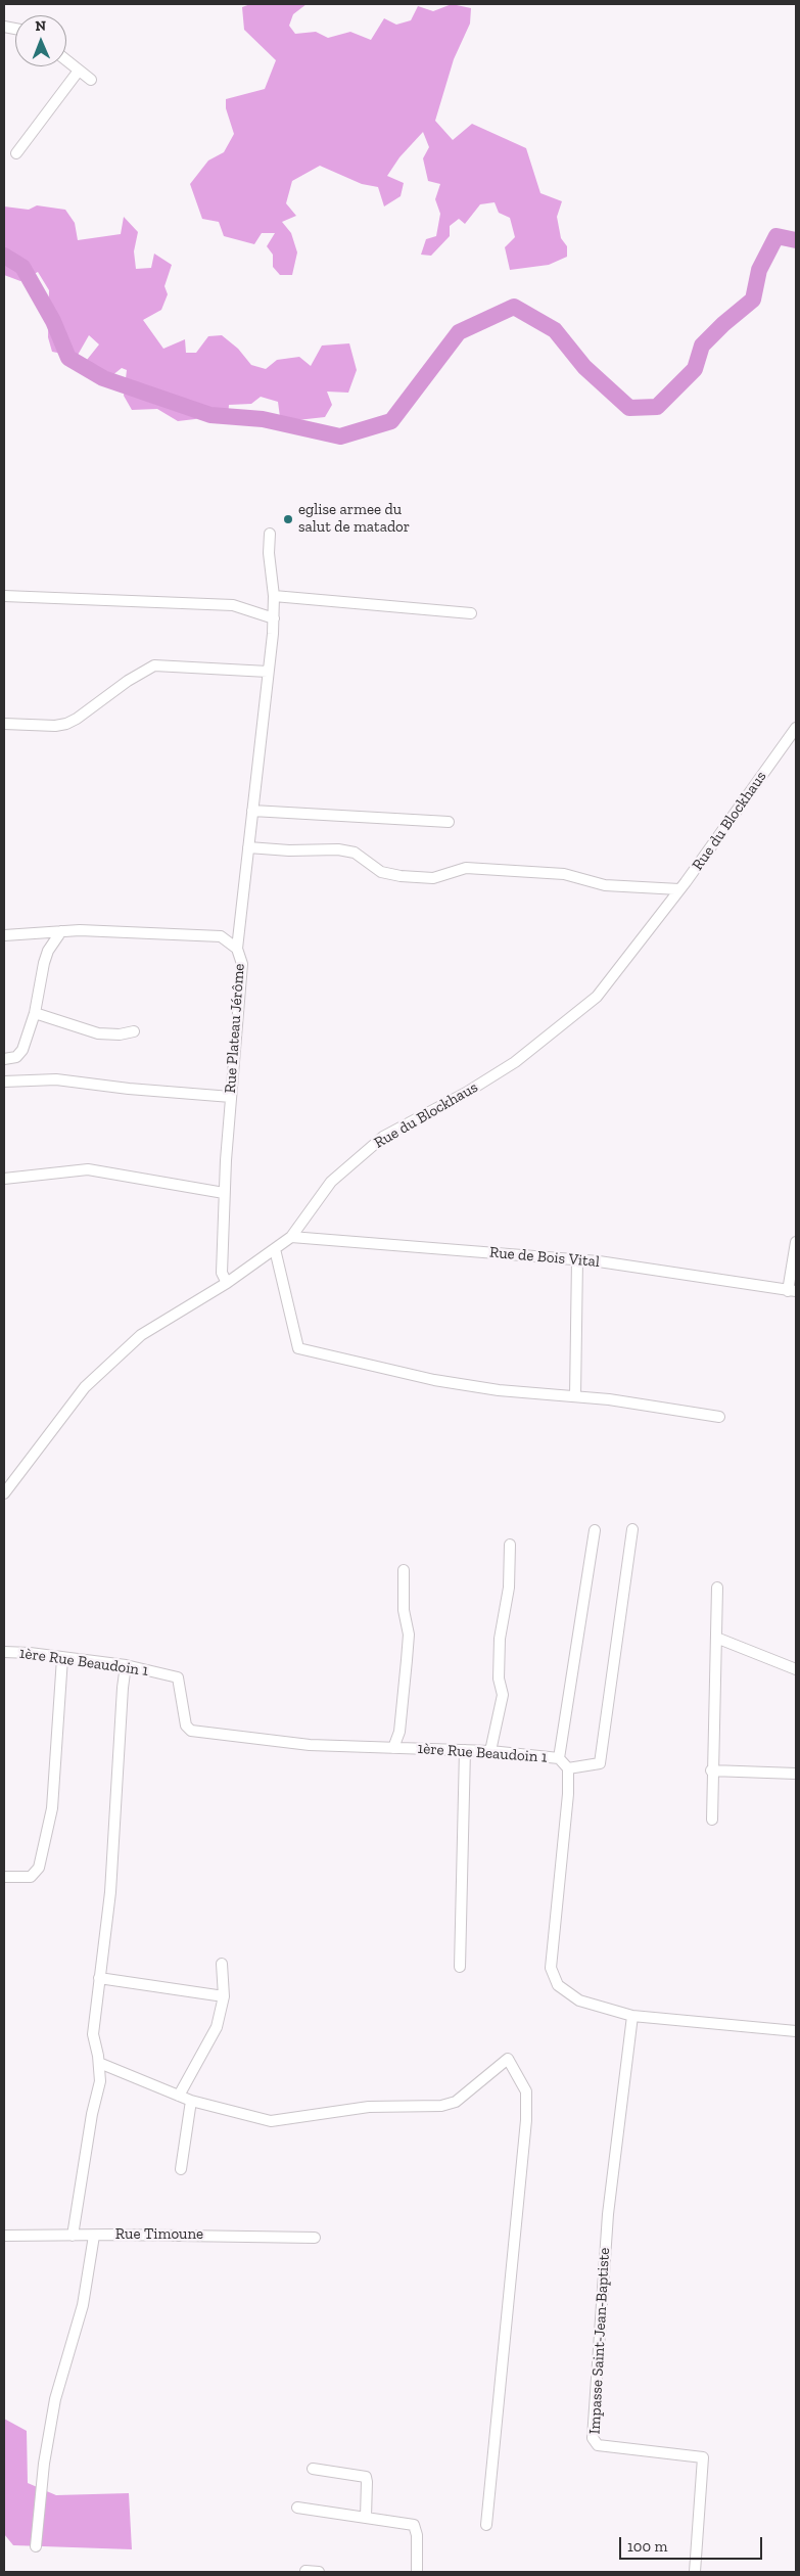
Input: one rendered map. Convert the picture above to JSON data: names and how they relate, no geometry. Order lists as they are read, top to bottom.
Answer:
{
  "streets": {
    "street": [
      "Rue du Blockhaus",
      "Rue Plateau Jérôme",
      "Rue de Bois Vital",
      "1ère Rue Beaudoin 1",
      "Rue Timoune",
      "Impasse Saint-Jean-Baptiste"
    ]
  },
  "crossings": [
    ["Rue du Blockhaus", "Rue Plateau Jérôme"],
    ["Rue du Blockhaus", "Rue de Bois Vital"],
    ["1ère Rue Beaudoin 1", "Impasse Saint-Jean-Baptiste"]
  ],
  "places": ["eglise armee du salut de matador"],
  "scale_bar": "100 m",
  "north": "top"
}
